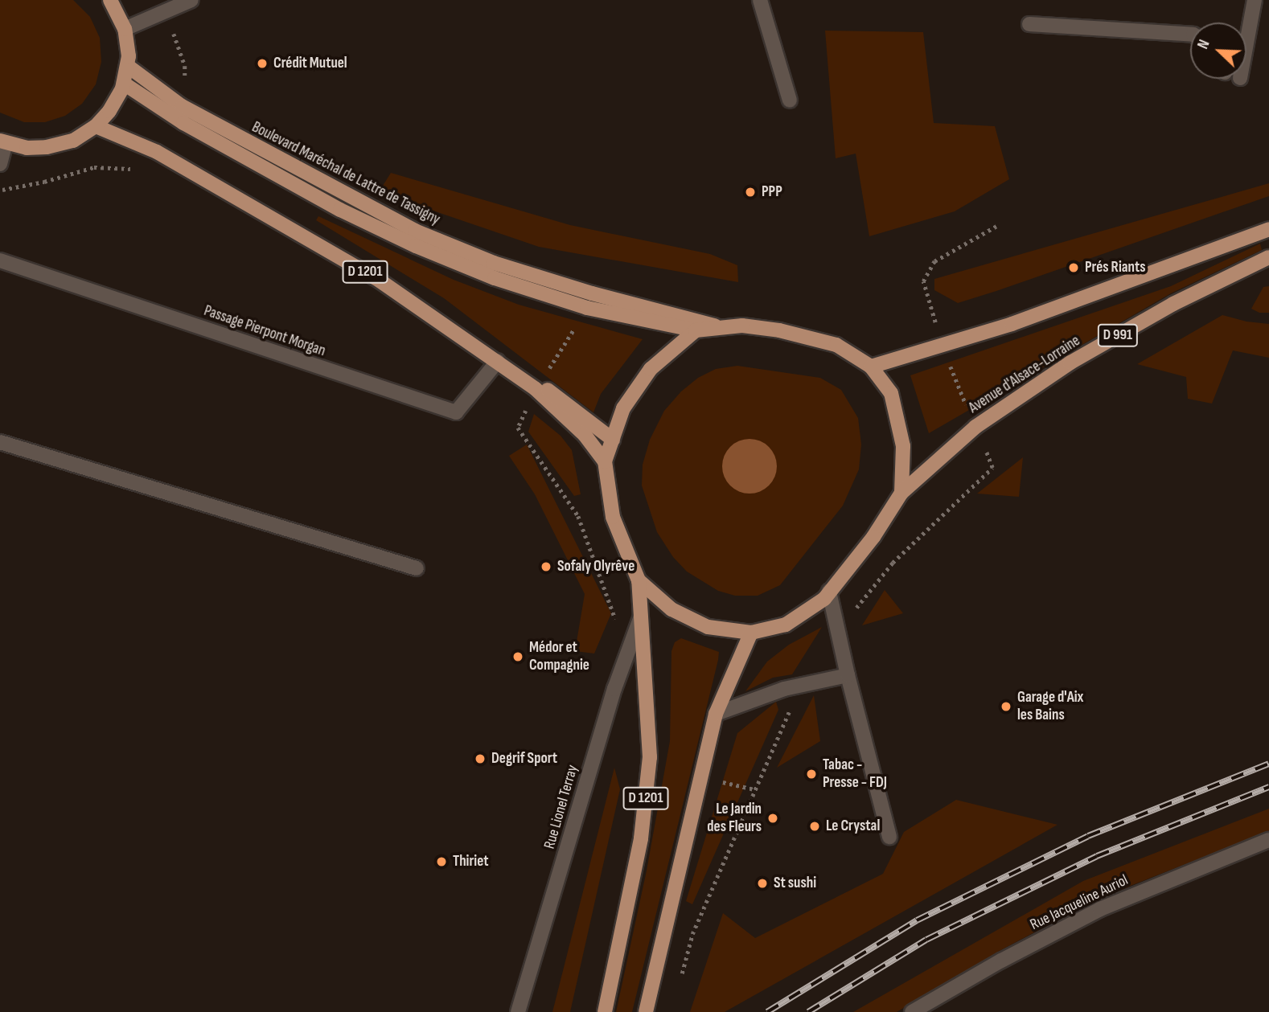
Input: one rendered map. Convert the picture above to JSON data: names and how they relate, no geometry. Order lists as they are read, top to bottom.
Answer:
{
  "streets": {
    "main road": [
      "Boulevard Maréchal de Lattre de Tassigny",
      "D 1201",
      "D 991",
      "Avenue d'Alsace-Lorraine"
    ],
    "street": ["Passage Pierpont Morgan", "Rue Lionel Terray", "Rue Jacqueline Auriol"]
  },
  "crossings": [
    ["D 1201", "Passage Pierpont Morgan"],
    ["D 1201", "Rue Lionel Terray"]
  ],
  "places": [
    "Crédit Mutuel",
    "PPP",
    "Prés Riants",
    "Sofaly Olyrêve",
    "Médor et Compagnie",
    "Garage d'Aix les Bains",
    "Degrif Sport",
    "Tabac - Presse - FDJ",
    "Le Jardin des Fleurs",
    "Le Crystal",
    "Thiriet",
    "St sushi"
  ],
  "north": "top left"
}
